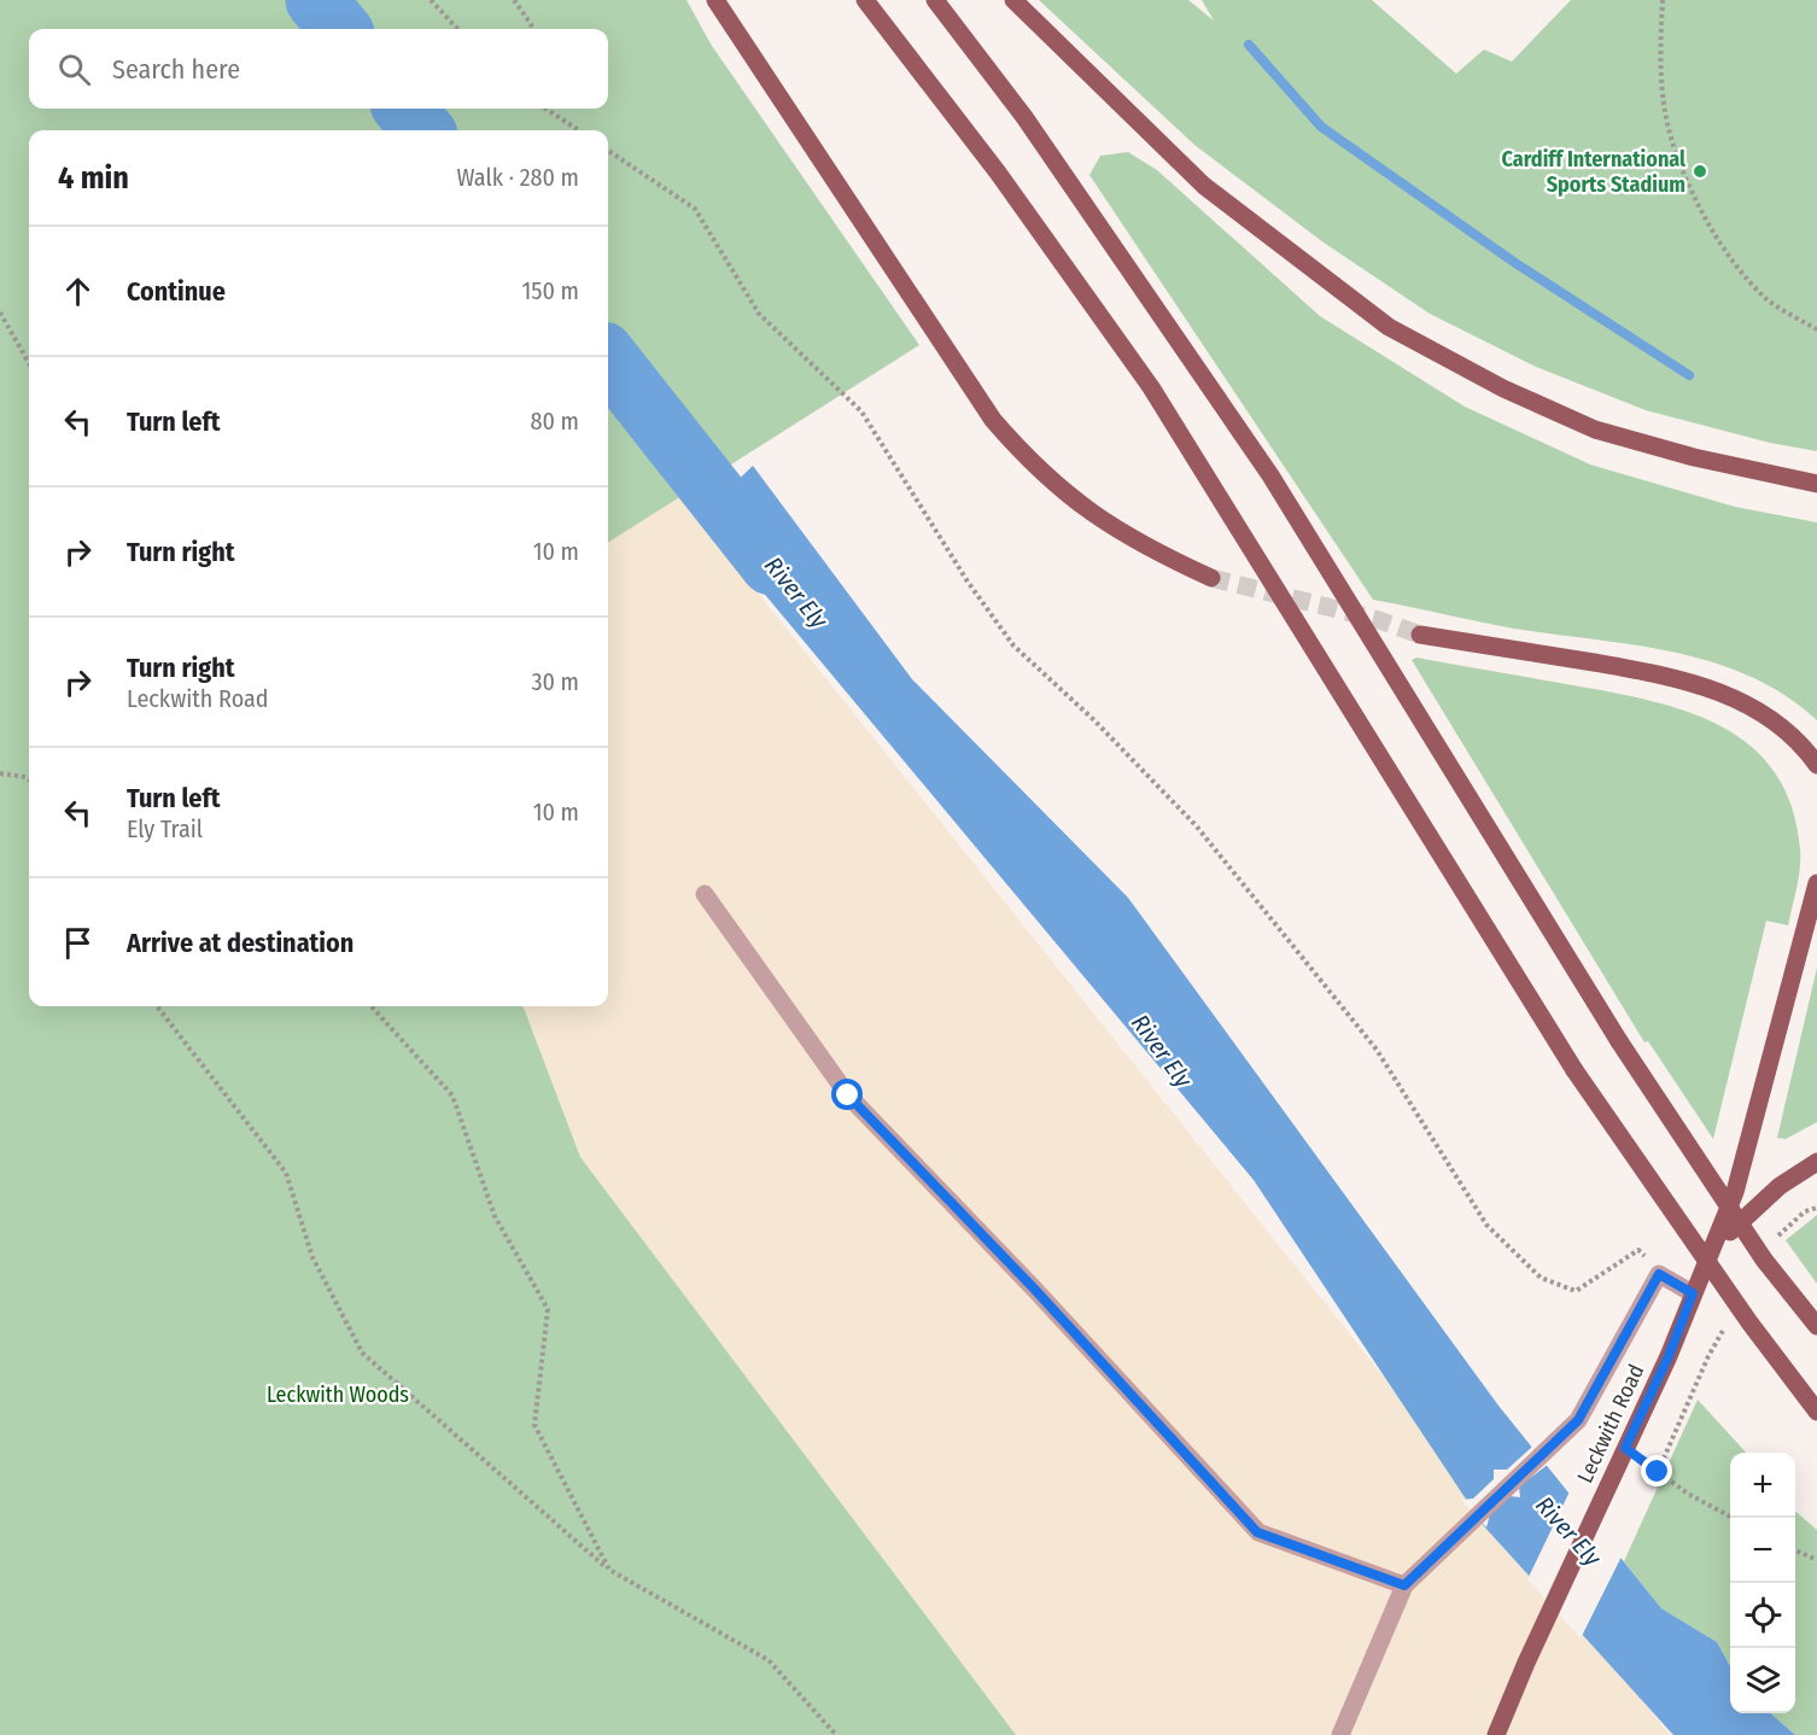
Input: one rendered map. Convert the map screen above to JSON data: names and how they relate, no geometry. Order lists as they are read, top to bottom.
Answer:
{
  "streets": {
    "main road": ["Leckwith Road"]
  },
  "water": ["River Ely"],
  "parks": ["Leckwith Woods"],
  "places": ["Cardiff International Sports Stadium"],
  "page": {
    "search": "Search here",
    "heading": ["4 min", "Walk · 280 m"],
    "list": [
      ["Continue", "150 m"],
      ["Turn left", "80 m"],
      ["Turn right", "10 m"],
      ["Turn right", "Leckwith Road", "30 m"],
      ["Turn left", "Ely Trail", "10 m"],
      "Arrive at destination"
    ],
    "map_buttons": ["+", "−"]
  }
}
